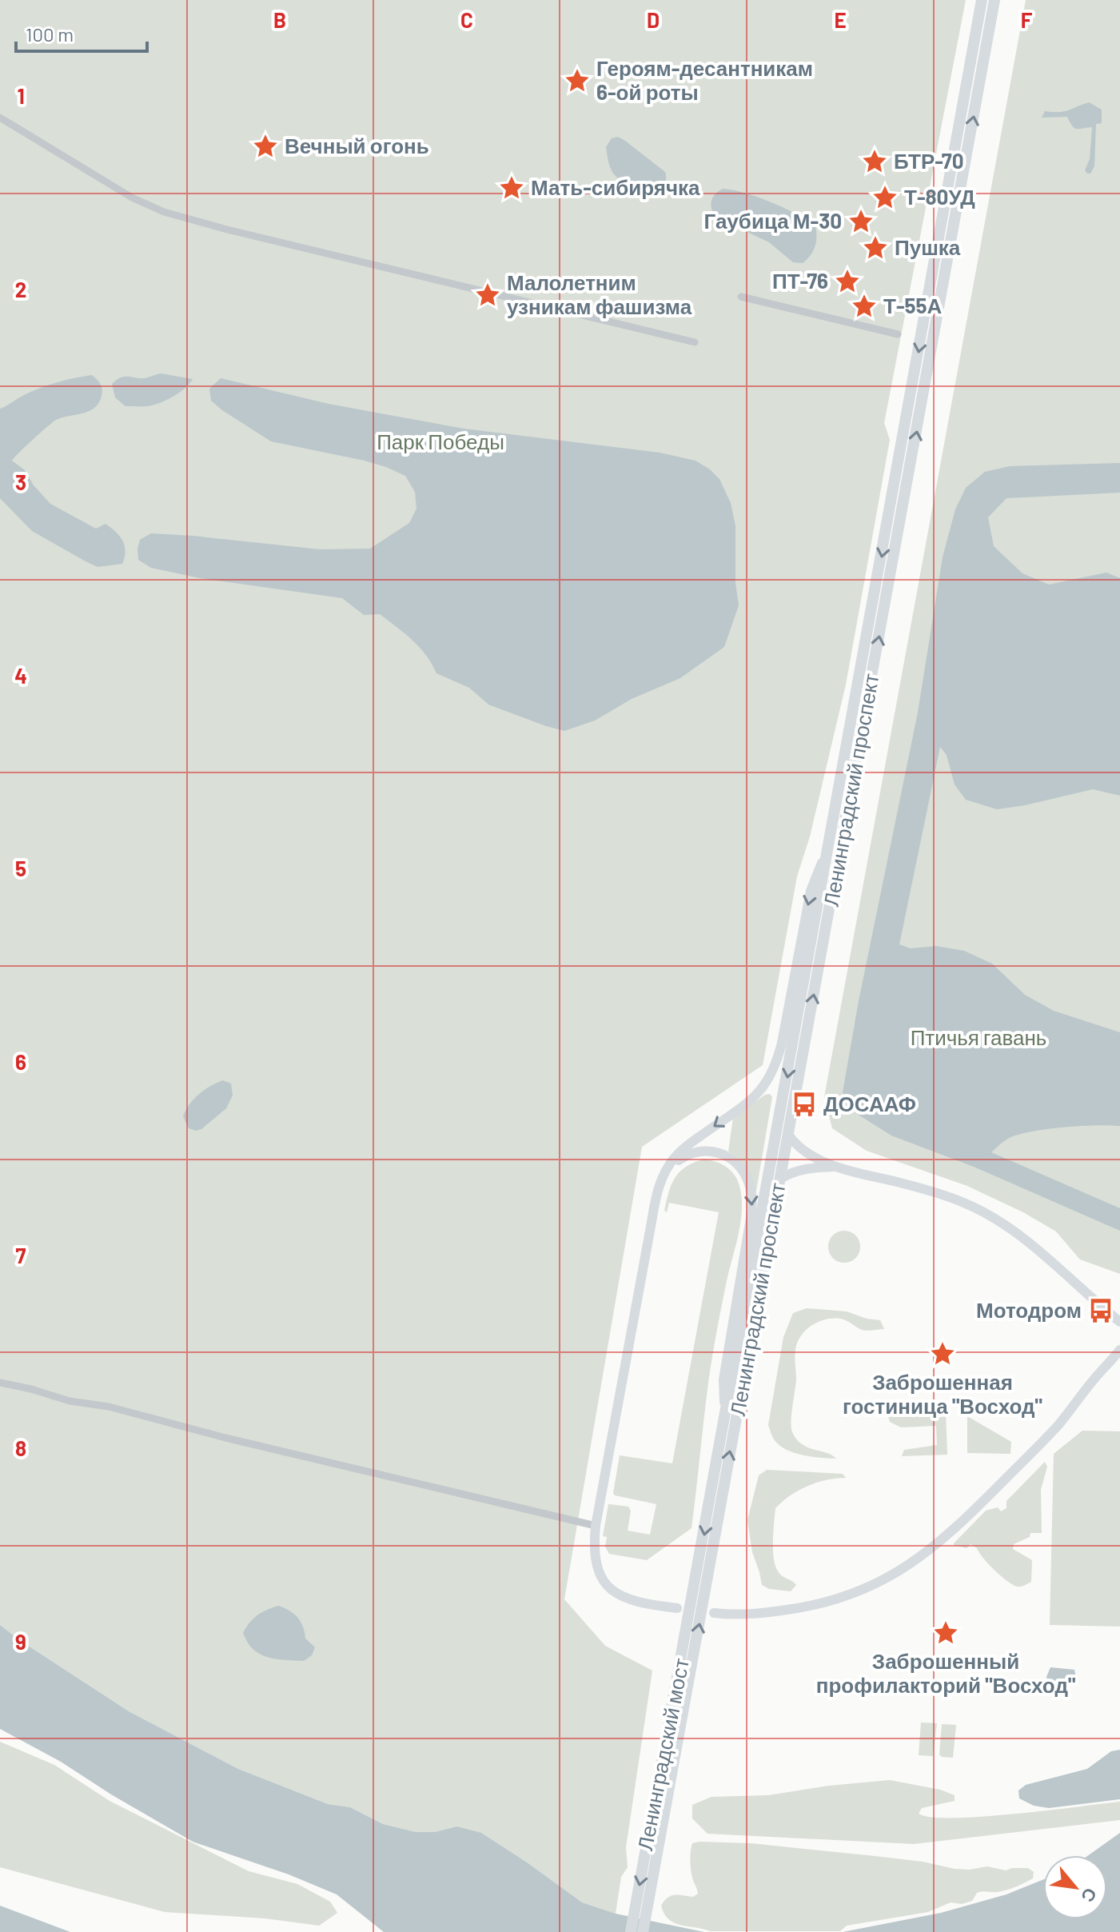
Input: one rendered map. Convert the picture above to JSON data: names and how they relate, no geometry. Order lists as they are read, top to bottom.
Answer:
{
  "streets": {
    "main road": ["Ленинградский проспект", "Ленинградский мост"]
  },
  "crossings": [
    ["Ленинградский проспект", "Ленинградский мост"]
  ],
  "parks": ["Парк Победы", "Птичья гавань"],
  "places": {
    "place": [
      "Героям-десантникам 6-ой роты",
      "Вечный огонь",
      "БТР-70",
      "Мать-сибирячка",
      "Т-80УД",
      "Гаубица М-30",
      "Пушка",
      "ПТ-76",
      "Малолетним узникам фашизма",
      "Т-55А",
      "Заброшенная гостиница \"Восход\"",
      "Заброшенный профилакторий \"Восход\""
    ],
    "bus stop": ["ДОСААФ", "Мотодром"]
  },
  "scale_bar": "100 m",
  "north": "bottom right",
  "grid": {
    "columns": [
      "B",
      "C",
      "D",
      "E",
      "F"
    ],
    "rows": [
      "1",
      "2",
      "3",
      "4",
      "5",
      "6",
      "7",
      "8",
      "9"
    ]
  }
}
